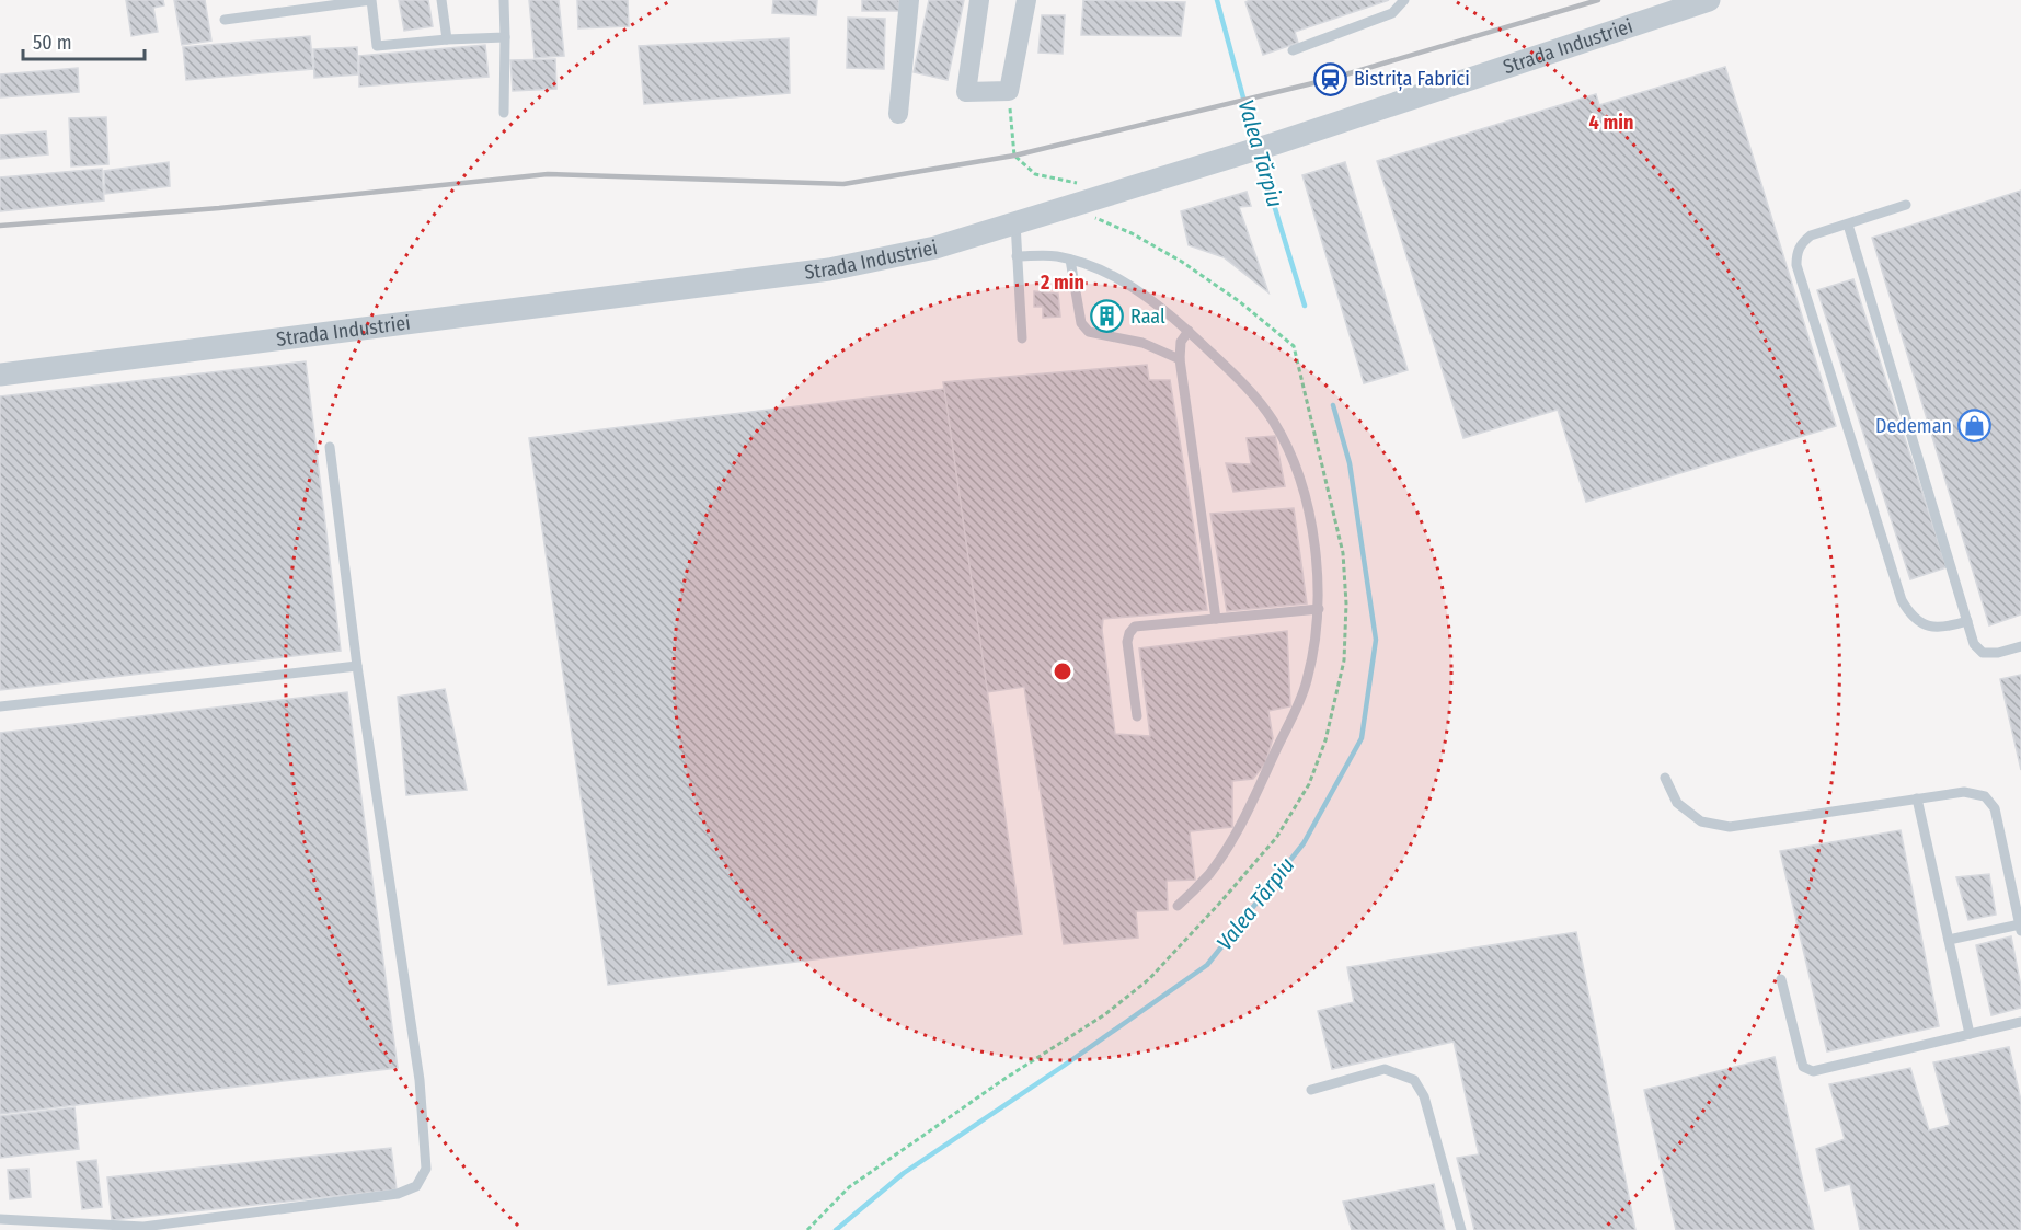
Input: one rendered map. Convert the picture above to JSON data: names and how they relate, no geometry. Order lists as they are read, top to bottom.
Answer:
{
  "streets": {
    "street": ["Strada Industriei"]
  },
  "water": ["Valea Tărpiu"],
  "places": {
    "station": ["Bistrița Fabrici"],
    "building": ["Raal"],
    "shop": ["Dedeman"]
  },
  "scale_bar": "50 m",
  "rings": ["4 min", "2 min"]
}
